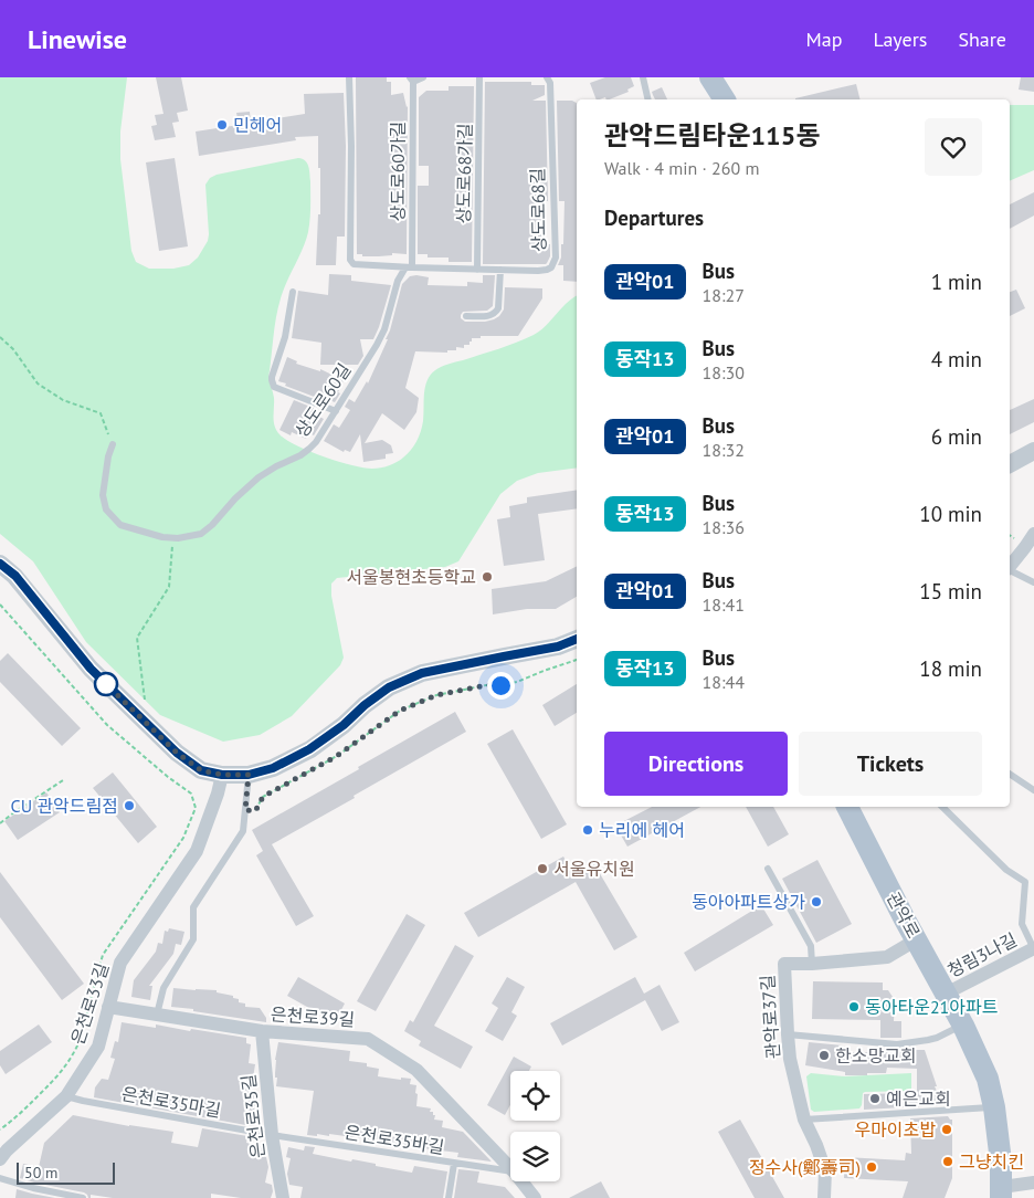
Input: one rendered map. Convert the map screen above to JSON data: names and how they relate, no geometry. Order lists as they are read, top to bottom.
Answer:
{
  "streets": {
    "main road": ["관악로"],
    "street": [
      "청림3나길",
      "은천로33길",
      "은천로39길",
      "관악로37길",
      "은천로35길"
    ],
    "lane": [
      "상도로60가길",
      "상도로68가길",
      "상도로68길",
      "상도로60길",
      "은천로35마길",
      "은천로35바길"
    ]
  },
  "crossings": [
    ["상도로60가길", "상도로60길"],
    ["상도로68가길", "상도로68길"],
    ["관악로", "청림3나길"],
    ["관악로", "관악로37길"],
    ["은천로33길", "은천로39길"],
    ["은천로33길", "은천로35마길"],
    ["은천로39길", "은천로35길"],
    ["은천로35마길", "은천로35길"],
    ["은천로35마길", "은천로35바길"],
    ["은천로35길", "은천로35바길"]
  ],
  "places": [
    "민헤어",
    "서울봉현초등학교",
    "CU 관악드림점",
    "누리에 헤어",
    "서울유치원",
    "동아아파트상가",
    "동아타운21아파트",
    "한소망교회",
    "예은교회",
    "우마이초밥",
    "그냥치킨",
    "정수사(鄭壽司)"
  ],
  "lines": ["bus line 관악01"],
  "scale_bar": "50 m",
  "page": {
    "header": "Linewise",
    "nav": ["Map", "Layers", "Share"],
    "heading": [
      ["관악드림타운115동", "Walk · 4 min · 260 m"],
      "Departures"
    ],
    "list": [
      {
        "mark": "관악01",
        "name": "Bus",
        "note": "18:27",
        "value": "1 min"
      },
      {
        "mark": "동작13",
        "name": "Bus",
        "note": "18:30",
        "value": "4 min"
      },
      {
        "mark": "관악01",
        "name": "Bus",
        "note": "18:32",
        "value": "6 min"
      },
      {
        "mark": "동작13",
        "name": "Bus",
        "note": "18:36",
        "value": "10 min"
      },
      {
        "mark": "관악01",
        "name": "Bus",
        "note": "18:41",
        "value": "15 min"
      },
      {
        "mark": "동작13",
        "name": "Bus",
        "note": "18:44",
        "value": "18 min"
      }
    ],
    "buttons": ["Directions", "Tickets"],
    "scale": "50 m"
  }
}
